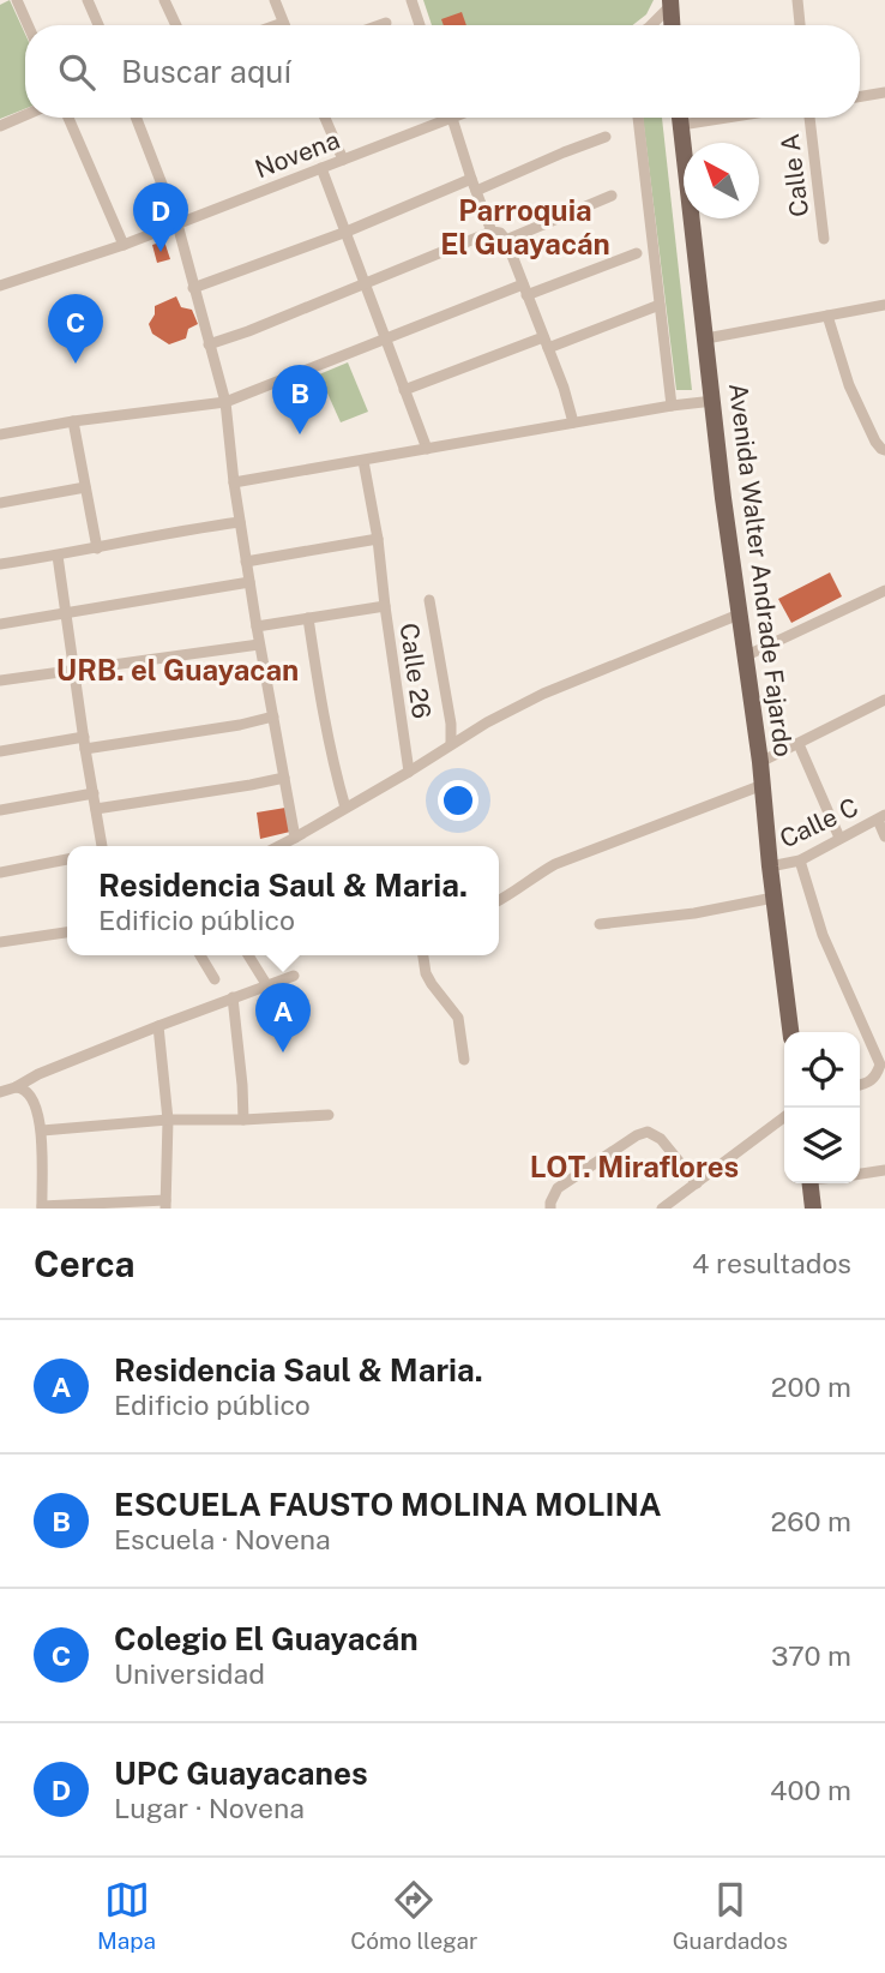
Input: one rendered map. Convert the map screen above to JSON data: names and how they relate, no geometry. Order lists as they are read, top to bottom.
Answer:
{
  "streets": {
    "main road": ["Avenida Walter Andrade Fajardo"],
    "street": [
      "Novena",
      "Calle A",
      "Calle 26",
      "Calle C"
    ]
  },
  "crossings": [
    ["Avenida Walter Andrade Fajardo", "Calle C"]
  ],
  "districts": ["Parroquia El Guayacán", "URB. el Guayacan", "LOT. Miraflores"],
  "north": "top left",
  "page": {
    "search": "Buscar aquí",
    "pins": [
      "D",
      "C",
      "B",
      "A"
    ],
    "popup": ["Residencia Saul & Maria.", "Edificio público"],
    "heading": ["Cerca", "4 resultados"],
    "list": [
      {
        "mark": "A",
        "name": "Residencia Saul & Maria.",
        "note": "Edificio público",
        "value": "200 m"
      },
      {
        "mark": "B",
        "name": "ESCUELA FAUSTO MOLINA MOLINA",
        "note": "Escuela · Novena",
        "value": "260 m"
      },
      {
        "mark": "C",
        "name": "Colegio El Guayacán",
        "note": "Universidad",
        "value": "370 m"
      },
      {
        "mark": "D",
        "name": "UPC Guayacanes",
        "note": "Lugar · Novena",
        "value": "400 m"
      }
    ],
    "nav": ["Mapa", "Cómo llegar", "Guardados"]
  }
}
